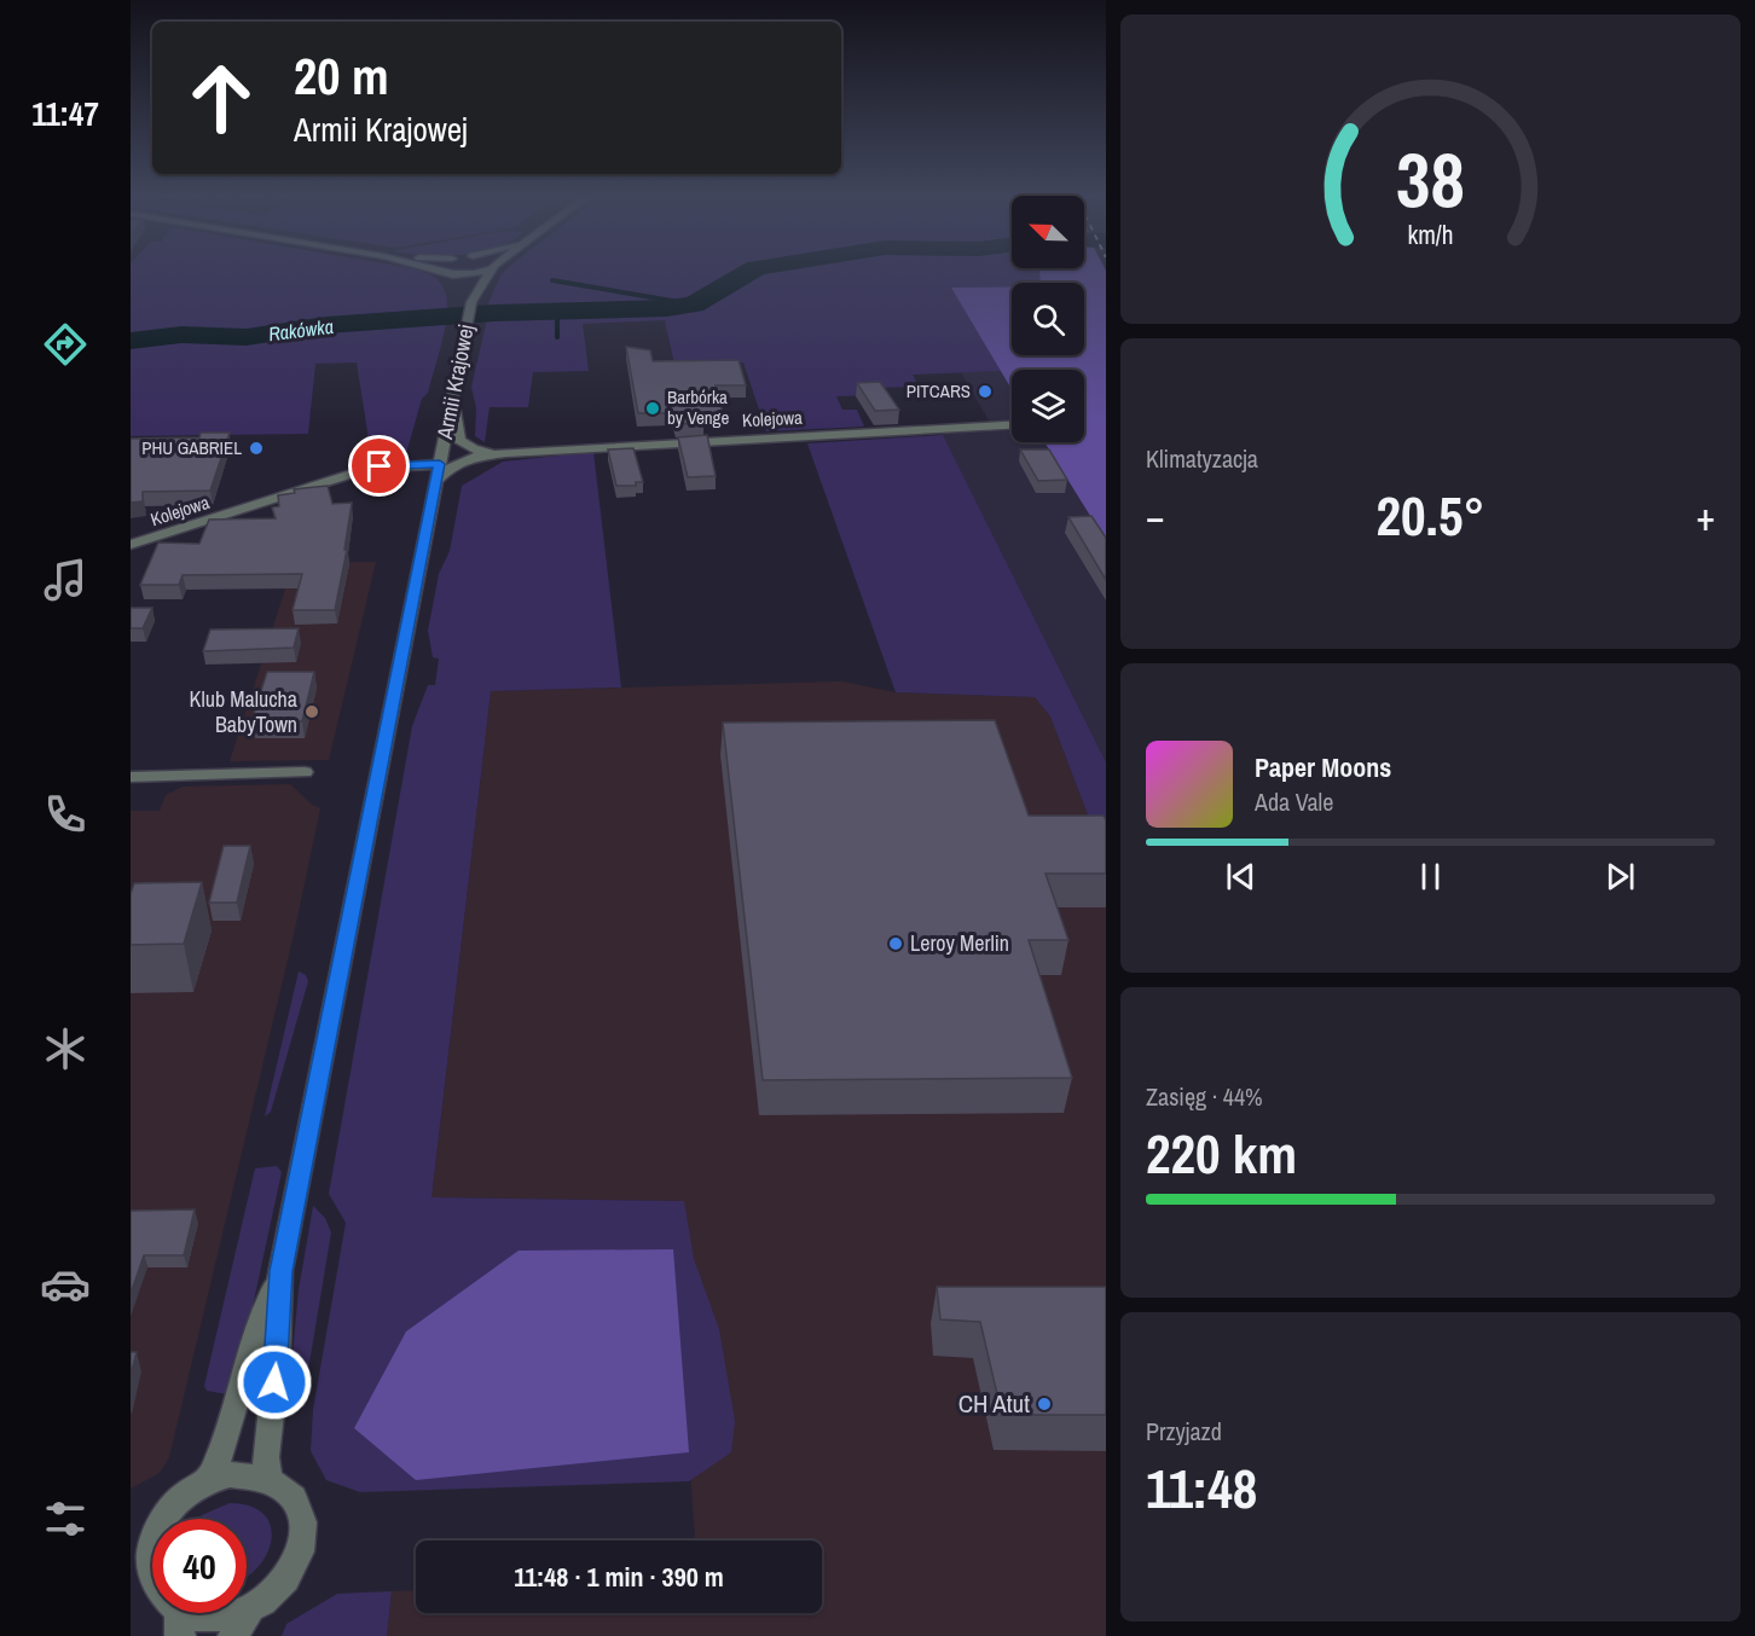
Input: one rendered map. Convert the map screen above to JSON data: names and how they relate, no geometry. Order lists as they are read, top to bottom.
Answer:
{
  "streets": {
    "street": ["Armii Krajowej", "Kolejowa"]
  },
  "crossings": [
    ["Armii Krajowej", "Kolejowa"]
  ],
  "water": ["Rakówka"],
  "places": [
    "PITCARS",
    "Barbórka by Venge",
    "PHU GABRIEL",
    "Klub Malucha BabyTown",
    "Leroy Merlin",
    "CH Atut"
  ],
  "north": "top left",
  "page": {
    "tabs": "11:47",
    "turn": ["20 m", "Armii Krajowej"],
    "tile": [
      "Klimatyzacja",
      ["Zasięg · 44%", "220 km"],
      ["Przyjazd", "11:48"]
    ],
    "heat": ["−", "20.5°", "+"],
    "song": ["Paper Moons", "Ada Vale"],
    "limit": "40",
    "trip": "11:48 · 1 min · 390 m",
    "gauge": ["38", "km/h"]
  }
}
